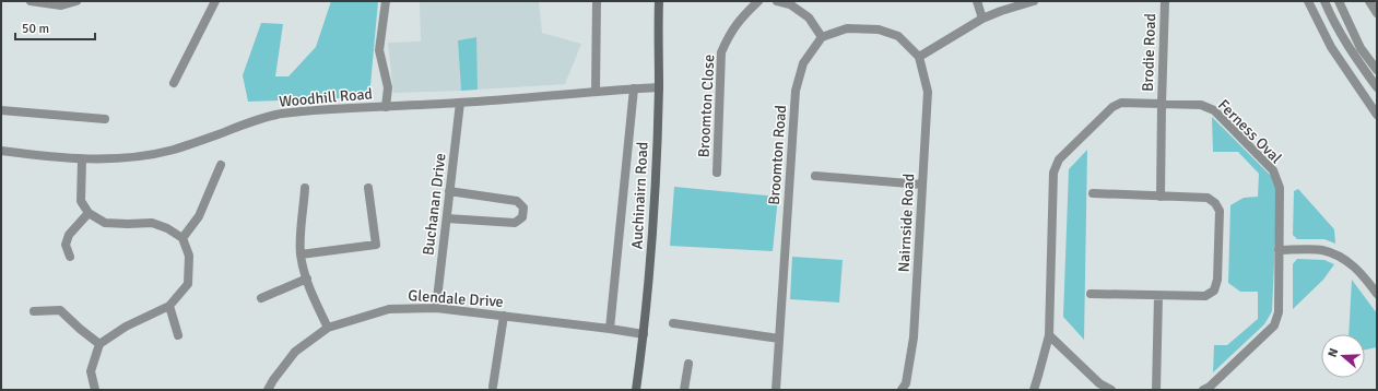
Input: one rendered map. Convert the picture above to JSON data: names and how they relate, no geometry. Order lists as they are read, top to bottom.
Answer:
{
  "streets": {
    "main road": ["Auchinairn Road"],
    "street": [
      "Brodie Road",
      "Woodhill Road",
      "Broomton Close",
      "Ferness Oval",
      "Broomton Road",
      "Buchanan Drive",
      "Nairnside Road",
      "Glendale Drive"
    ]
  },
  "crossings": [
    ["Brodie Road", "Ferness Oval"],
    ["Woodhill Road", "Auchinairn Road"],
    ["Woodhill Road", "Buchanan Drive"],
    ["Auchinairn Road", "Glendale Drive"],
    ["Buchanan Drive", "Glendale Drive"]
  ],
  "scale_bar": "50 m",
  "north": "left"
}
